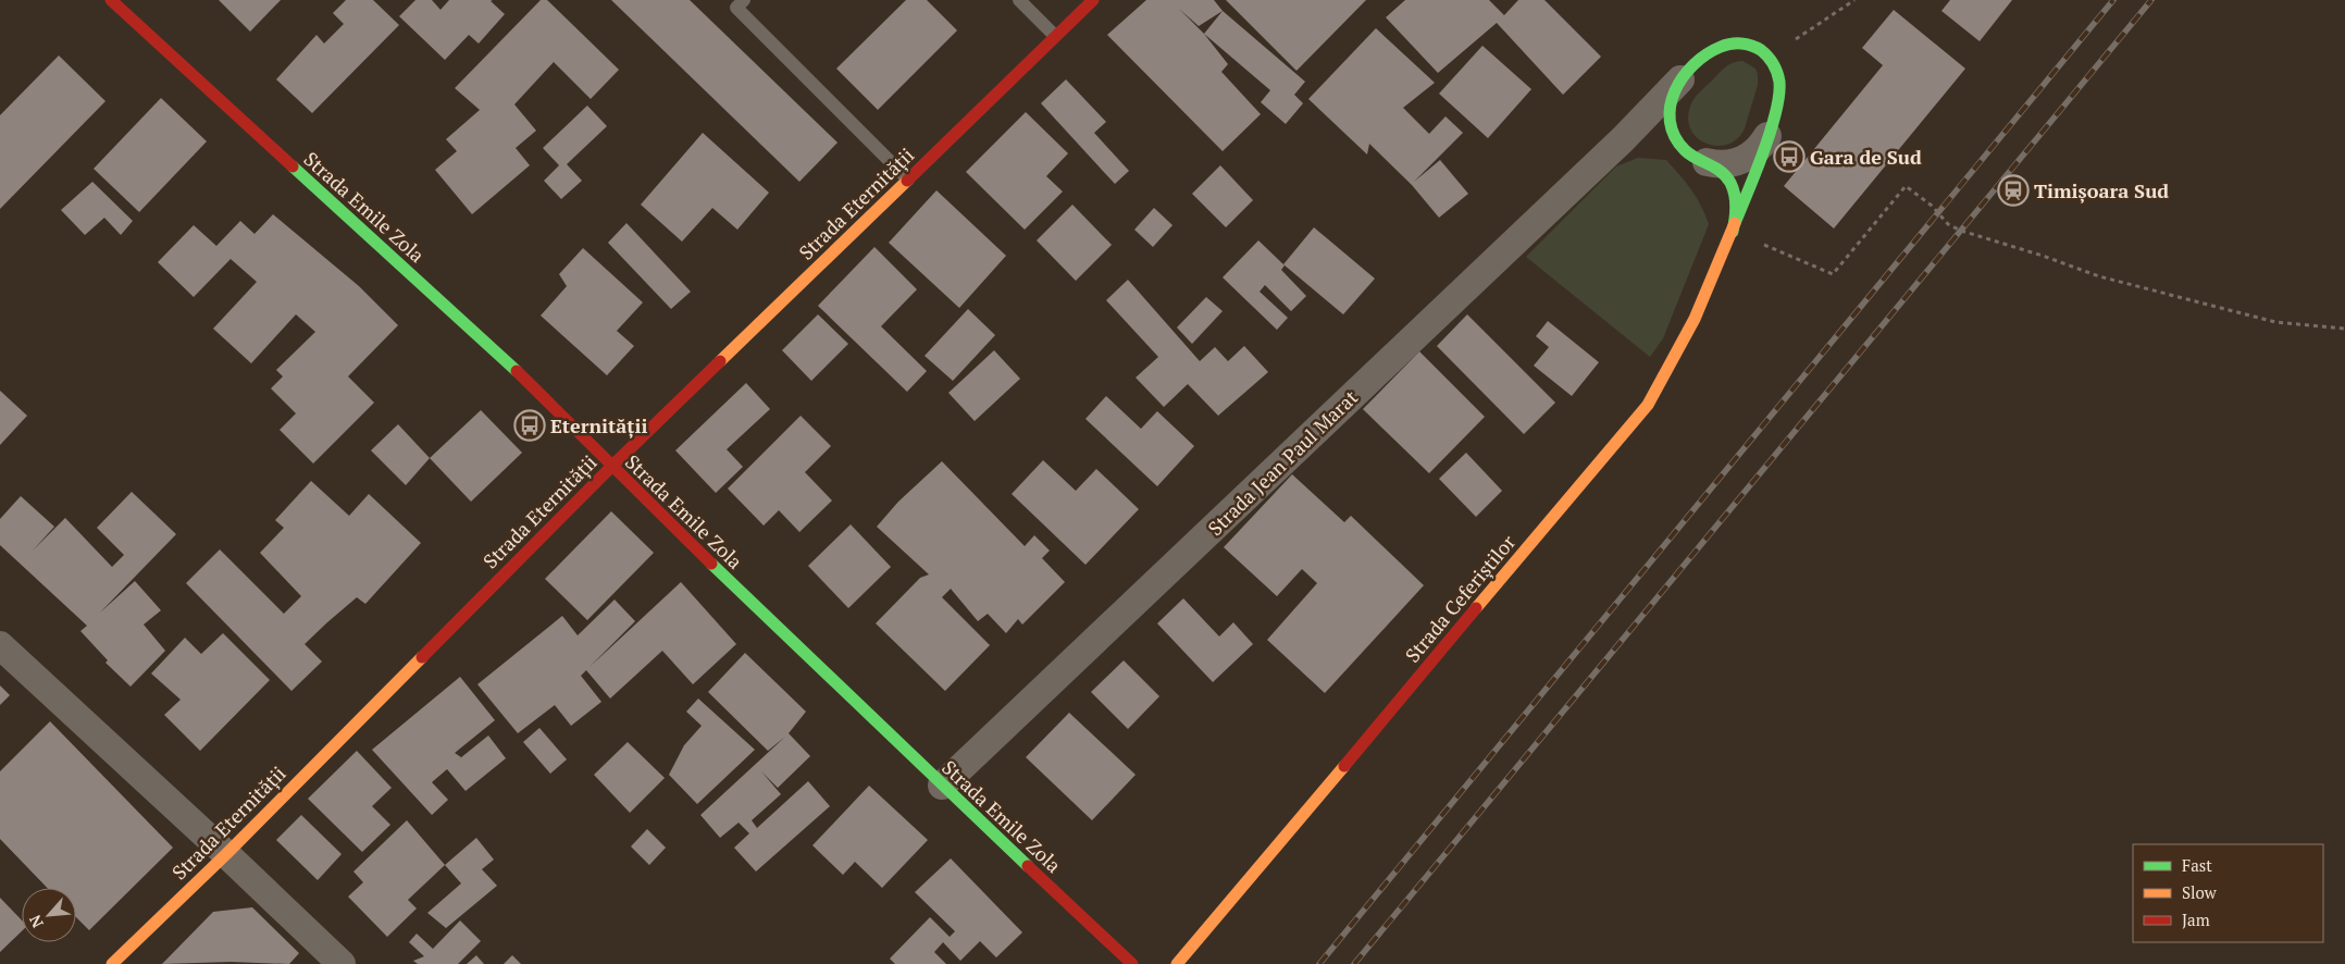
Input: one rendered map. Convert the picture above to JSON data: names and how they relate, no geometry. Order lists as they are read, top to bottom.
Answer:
{
  "streets": {
    "street": [
      "Strada Eternității",
      "Strada Emile Zola",
      "Strada Jean Paul Marat",
      "Strada Ceferiștilor"
    ]
  },
  "crossings": [
    ["Strada Eternității", "Strada Emile Zola"],
    ["Strada Emile Zola", "Strada Jean Paul Marat"],
    ["Strada Jean Paul Marat", "Strada Ceferiștilor"]
  ],
  "places": {
    "bus stop": ["Gara de Sud", "Eternității"],
    "station": ["Timișoara Sud"]
  },
  "legend": ["Fast", "Slow", "Jam"],
  "north": "bottom left"
}
